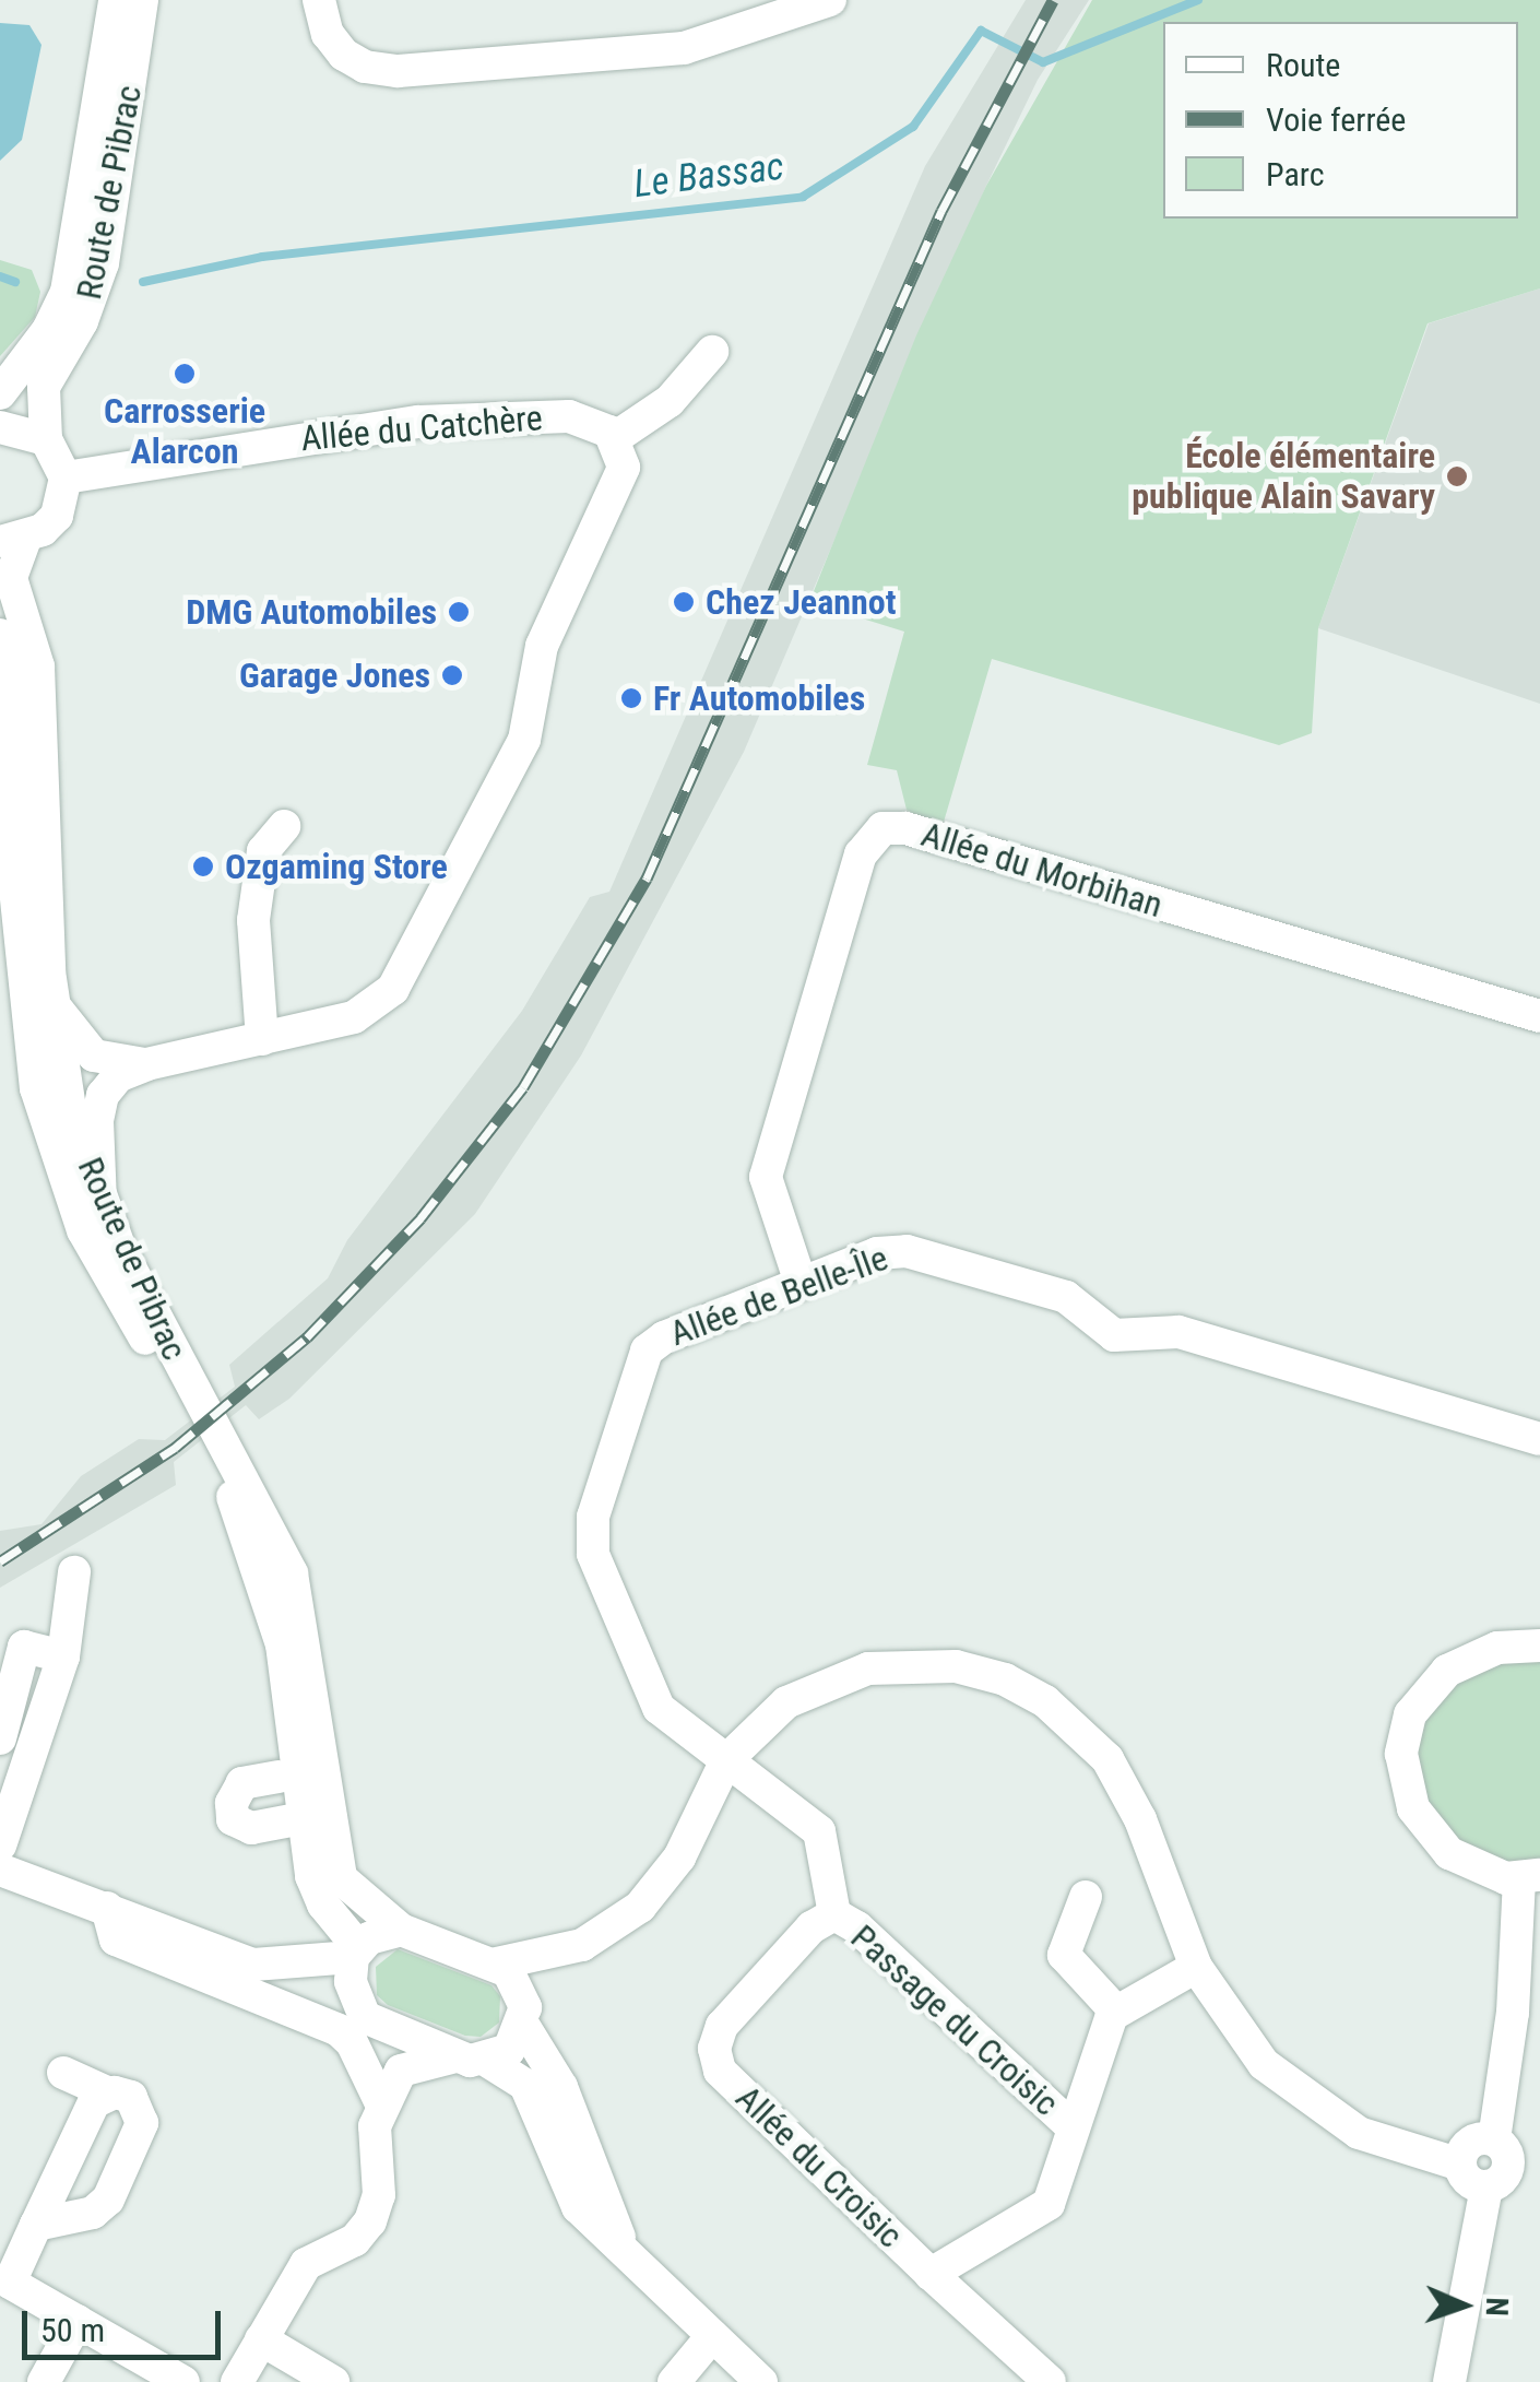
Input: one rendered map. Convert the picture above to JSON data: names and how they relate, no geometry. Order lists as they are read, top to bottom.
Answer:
{
  "streets": {
    "street": [
      "Route de Pibrac",
      "Allée du Catchère",
      "Allée du Morbihan",
      "Allée de Belle-Île",
      "Passage du Croisic",
      "Allée du Croisic"
    ]
  },
  "crossings": [
    ["Allée du Morbihan", "Allée de Belle-Île"],
    ["Passage du Croisic", "Allée du Croisic"]
  ],
  "water": ["Le Bassac"],
  "places": [
    "Carrosserie Alarcon",
    "École élémentaire publique Alain Savary",
    "Chez Jeannot",
    "DMG Automobiles",
    "Garage Jones",
    "Fr Automobiles",
    "Ozgaming Store"
  ],
  "legend": ["Route", "Voie ferrée", "Parc"],
  "scale_bar": "50 m",
  "north": "right"
}
